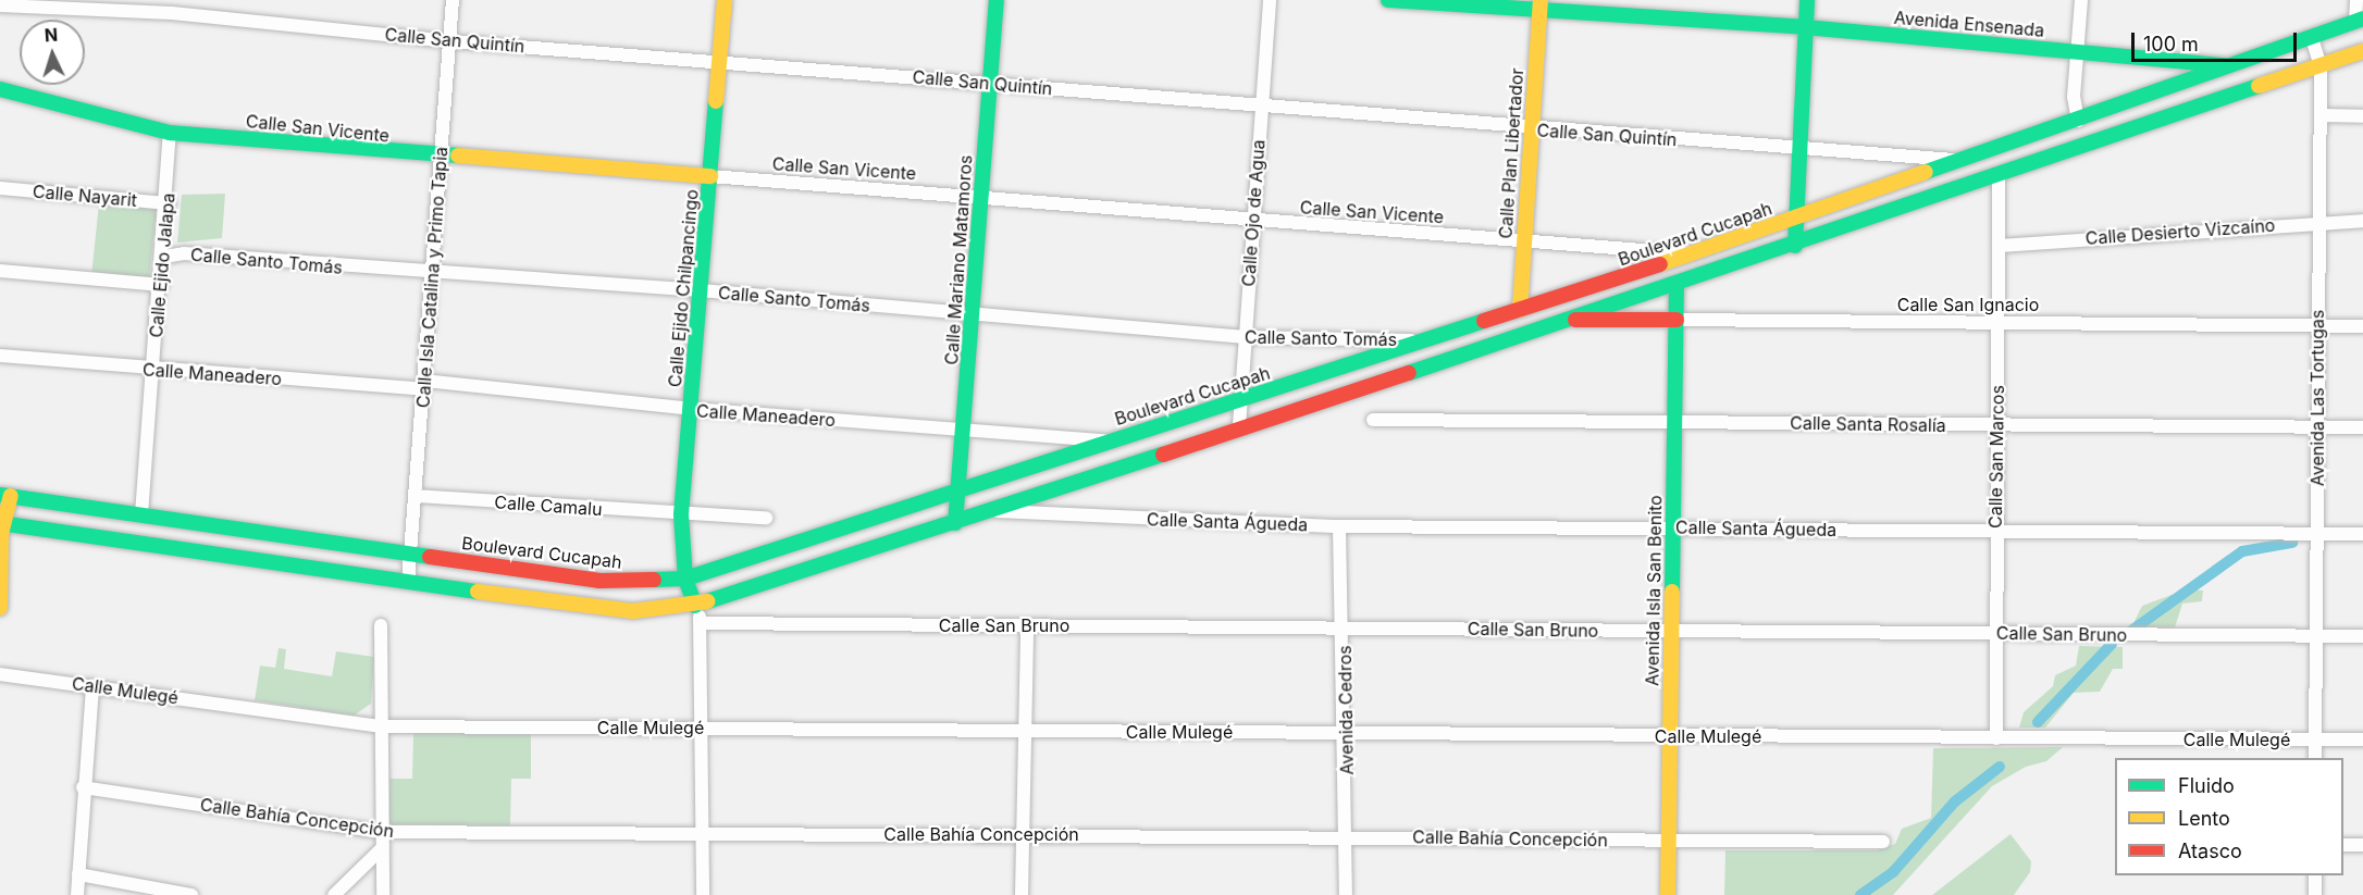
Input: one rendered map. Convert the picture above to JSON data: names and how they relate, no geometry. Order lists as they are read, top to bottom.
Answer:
{
  "streets": {
    "main road": [
      "Avenida Ensenada",
      "Calle San Vicente",
      "Calle Plan Libertador",
      "Boulevard Cucapah",
      "Calle Mariano Matamoros",
      "Calle Ejido Chilpancingo",
      "Calle San Ignacio",
      "Avenida Isla San Benito"
    ],
    "street": [
      "Calle San Quintín",
      "Calle Nayarit",
      "Calle Ojo de Agua",
      "Calle Desierto Vizcaíno",
      "Calle Santo Tomás",
      "Calle Ejido Jalapa",
      "Calle Isla Catalina y Primo Tapia",
      "Calle Maneadero",
      "Avenida Las Tortugas",
      "Calle Santa Rosalía",
      "Calle San Marcos",
      "Calle Camalu",
      "Calle Santa Águeda",
      "Calle San Bruno",
      "Calle Mulegé",
      "Avenida Cedros",
      "Calle Bahía Concepción"
    ]
  },
  "crossings": [
    ["Avenida Ensenada", "Calle Plan Libertador"],
    ["Avenida Ensenada", "Boulevard Cucapah"],
    ["Calle San Quintín", "Calle Plan Libertador"],
    ["Calle San Quintín", "Calle Ojo de Agua"],
    ["Calle San Quintín", "Boulevard Cucapah"],
    ["Calle San Quintín", "Calle Mariano Matamoros"],
    ["Calle San Quintín", "Calle Isla Catalina y Primo Tapia"],
    ["Calle San Quintín", "Calle Ejido Chilpancingo"],
    ["Calle San Vicente", "Calle Plan Libertador"],
    ["Calle San Vicente", "Calle Ojo de Agua"],
    ["Calle San Vicente", "Boulevard Cucapah"],
    ["Calle San Vicente", "Calle Mariano Matamoros"],
    ["Calle San Vicente", "Calle Ejido Jalapa"],
    ["Calle San Vicente", "Calle Isla Catalina y Primo Tapia"],
    ["Calle San Vicente", "Calle Ejido Chilpancingo"],
    ["Calle Plan Libertador", "Boulevard Cucapah"],
    ["Calle Nayarit", "Calle Ejido Jalapa"],
    ["Calle Ojo de Agua", "Boulevard Cucapah"],
    ["Calle Ojo de Agua", "Calle Santo Tomás"],
    ["Calle Desierto Vizcaíno", "Avenida Las Tortugas"],
    ["Calle Desierto Vizcaíno", "Calle San Marcos"],
    ["Boulevard Cucapah", "Calle Mariano Matamoros"],
    ["Boulevard Cucapah", "Calle Santo Tomás"],
    ["Boulevard Cucapah", "Calle Ejido Jalapa"],
    ["Boulevard Cucapah", "Calle Isla Catalina y Primo Tapia"],
    ["Boulevard Cucapah", "Calle Ejido Chilpancingo"],
    ["Boulevard Cucapah", "Calle Maneadero"],
    ["Boulevard Cucapah", "Avenida Las Tortugas"],
    ["Calle Mariano Matamoros", "Calle Santo Tomás"],
    ["Calle Mariano Matamoros", "Calle Maneadero"],
    ["Calle Santo Tomás", "Calle Ejido Jalapa"],
    ["Calle Santo Tomás", "Calle Isla Catalina y Primo Tapia"],
    ["Calle Santo Tomás", "Calle Ejido Chilpancingo"],
    ["Calle Ejido Jalapa", "Calle Maneadero"],
    ["Calle Isla Catalina y Primo Tapia", "Calle Maneadero"],
    ["Calle Isla Catalina y Primo Tapia", "Calle Camalu"],
    ["Calle Ejido Chilpancingo", "Calle Maneadero"],
    ["Calle Ejido Chilpancingo", "Calle Camalu"],
    ["Calle San Ignacio", "Avenida Las Tortugas"],
    ["Calle San Ignacio", "Calle San Marcos"],
    ["Calle San Ignacio", "Avenida Isla San Benito"],
    ["Avenida Las Tortugas", "Calle Santa Rosalía"],
    ["Avenida Las Tortugas", "Calle Santa Águeda"],
    ["Avenida Las Tortugas", "Calle San Bruno"],
    ["Avenida Las Tortugas", "Calle Mulegé"],
    ["Calle Santa Rosalía", "Calle San Marcos"],
    ["Calle Santa Rosalía", "Avenida Isla San Benito"],
    ["Calle San Marcos", "Calle Santa Águeda"],
    ["Calle San Marcos", "Calle San Bruno"],
    ["Calle San Marcos", "Calle Mulegé"],
    ["Calle Santa Águeda", "Avenida Isla San Benito"],
    ["Calle Santa Águeda", "Avenida Cedros"],
    ["Avenida Isla San Benito", "Calle San Bruno"],
    ["Avenida Isla San Benito", "Calle Mulegé"],
    ["Avenida Isla San Benito", "Calle Bahía Concepción"],
    ["Calle San Bruno", "Avenida Cedros"],
    ["Calle Mulegé", "Avenida Cedros"],
    ["Avenida Cedros", "Calle Bahía Concepción"]
  ],
  "legend": ["Fluido", "Lento", "Atasco"],
  "scale_bar": "100 m",
  "north": "top"
}
